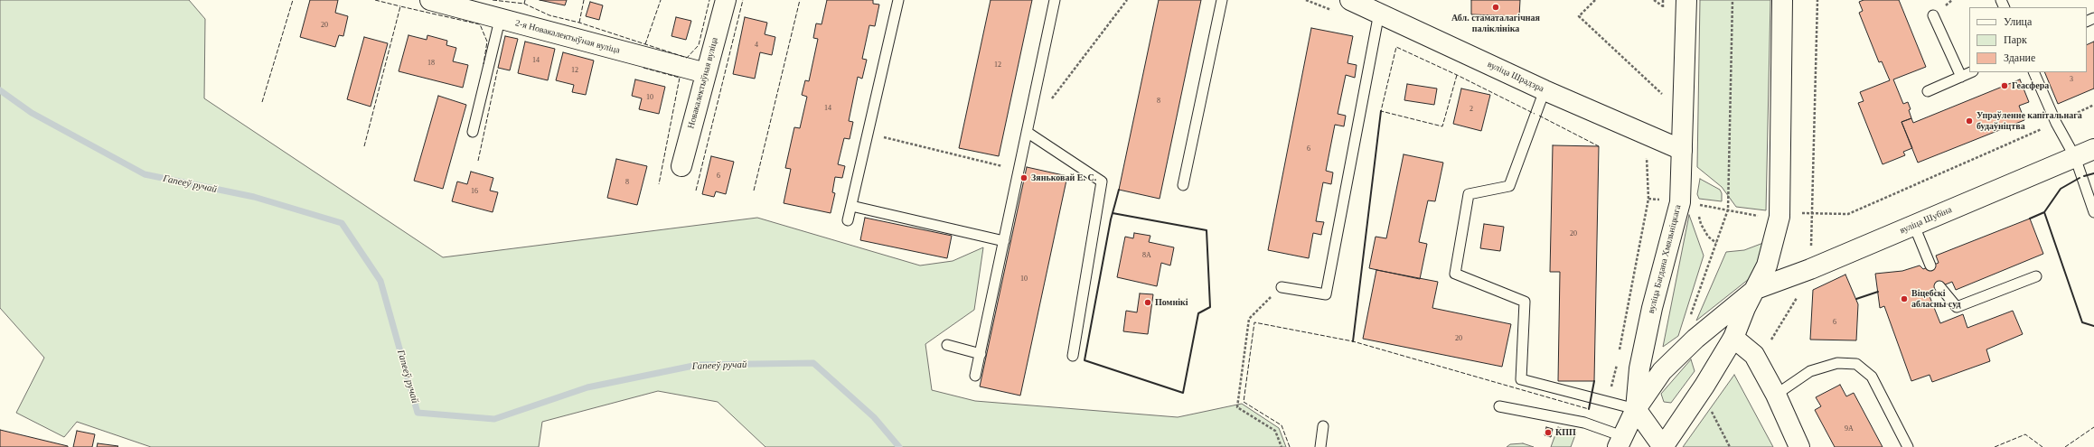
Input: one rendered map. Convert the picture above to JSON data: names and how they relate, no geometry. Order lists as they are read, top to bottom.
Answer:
{
  "streets": {
    "street": [
      "2-я Новакалектыўная вуліца",
      "вуліца Шрадэра",
      "Новакалектыўная вуліца",
      "вуліца Шубіна",
      "вуліца Багдана Хмяльніцкага"
    ]
  },
  "crossings": [
    ["2-я Новакалектыўная вуліца", "Новакалектыўная вуліца"],
    ["вуліца Шрадэра", "вуліца Багдана Хмяльніцкага"]
  ],
  "water": ["Гапееў ручай"],
  "places": [
    "Абл. стаматалагічная паліклініка",
    "Геасфера",
    "Упраўленне капітальнага будаўніцтва",
    "Зяньковай Е. С.",
    "Віцебскі абласны суд",
    "Помнікі",
    "КПП"
  ],
  "house_numbers": [
    "20",
    "4",
    "14",
    "18",
    "12",
    "12",
    "3",
    "10",
    "8",
    "14",
    "2",
    "6",
    "6",
    "8",
    "16",
    "20",
    "8А",
    "10",
    "6",
    "20",
    "9А"
  ],
  "legend": ["Улица", "Парк", "Здание"]
}
